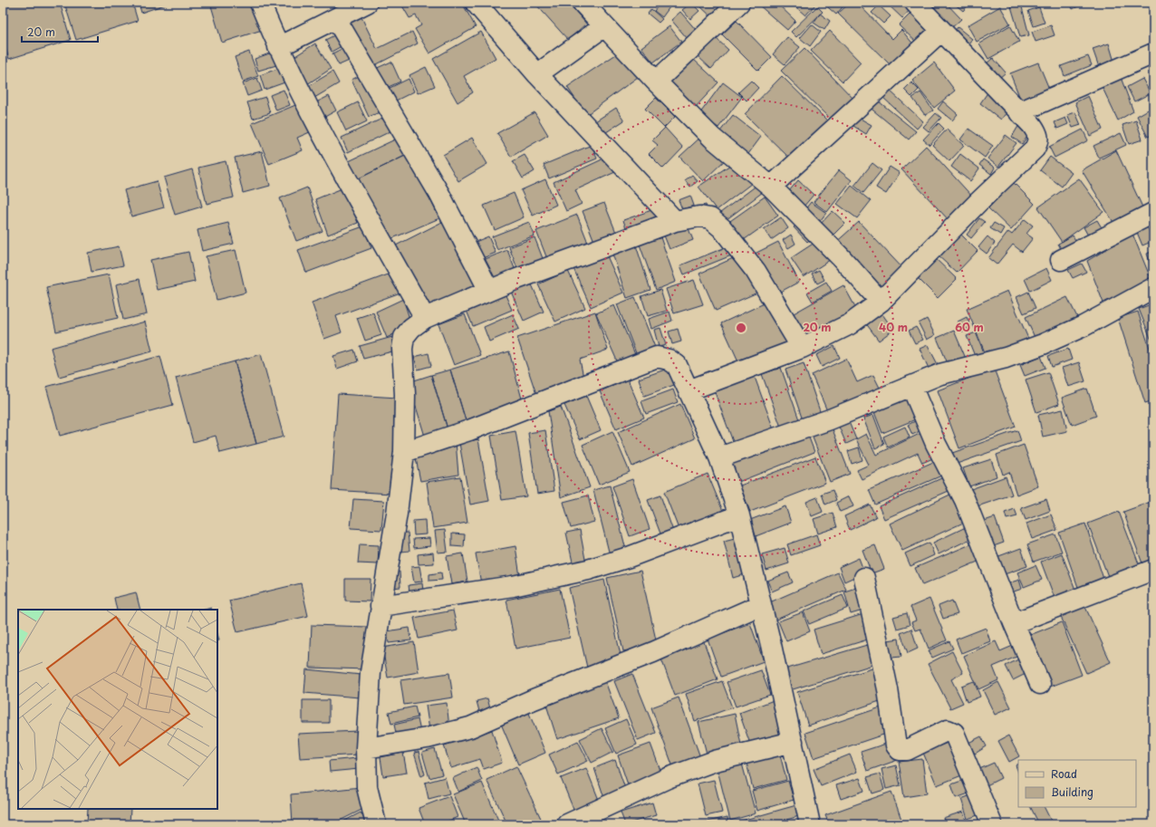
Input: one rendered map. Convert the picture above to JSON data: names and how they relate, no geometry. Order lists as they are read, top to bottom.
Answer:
{
  "legend": ["Road", "Building"],
  "scale_bar": "20 m",
  "rings": ["20 m", "40 m", "60 m"]
}
